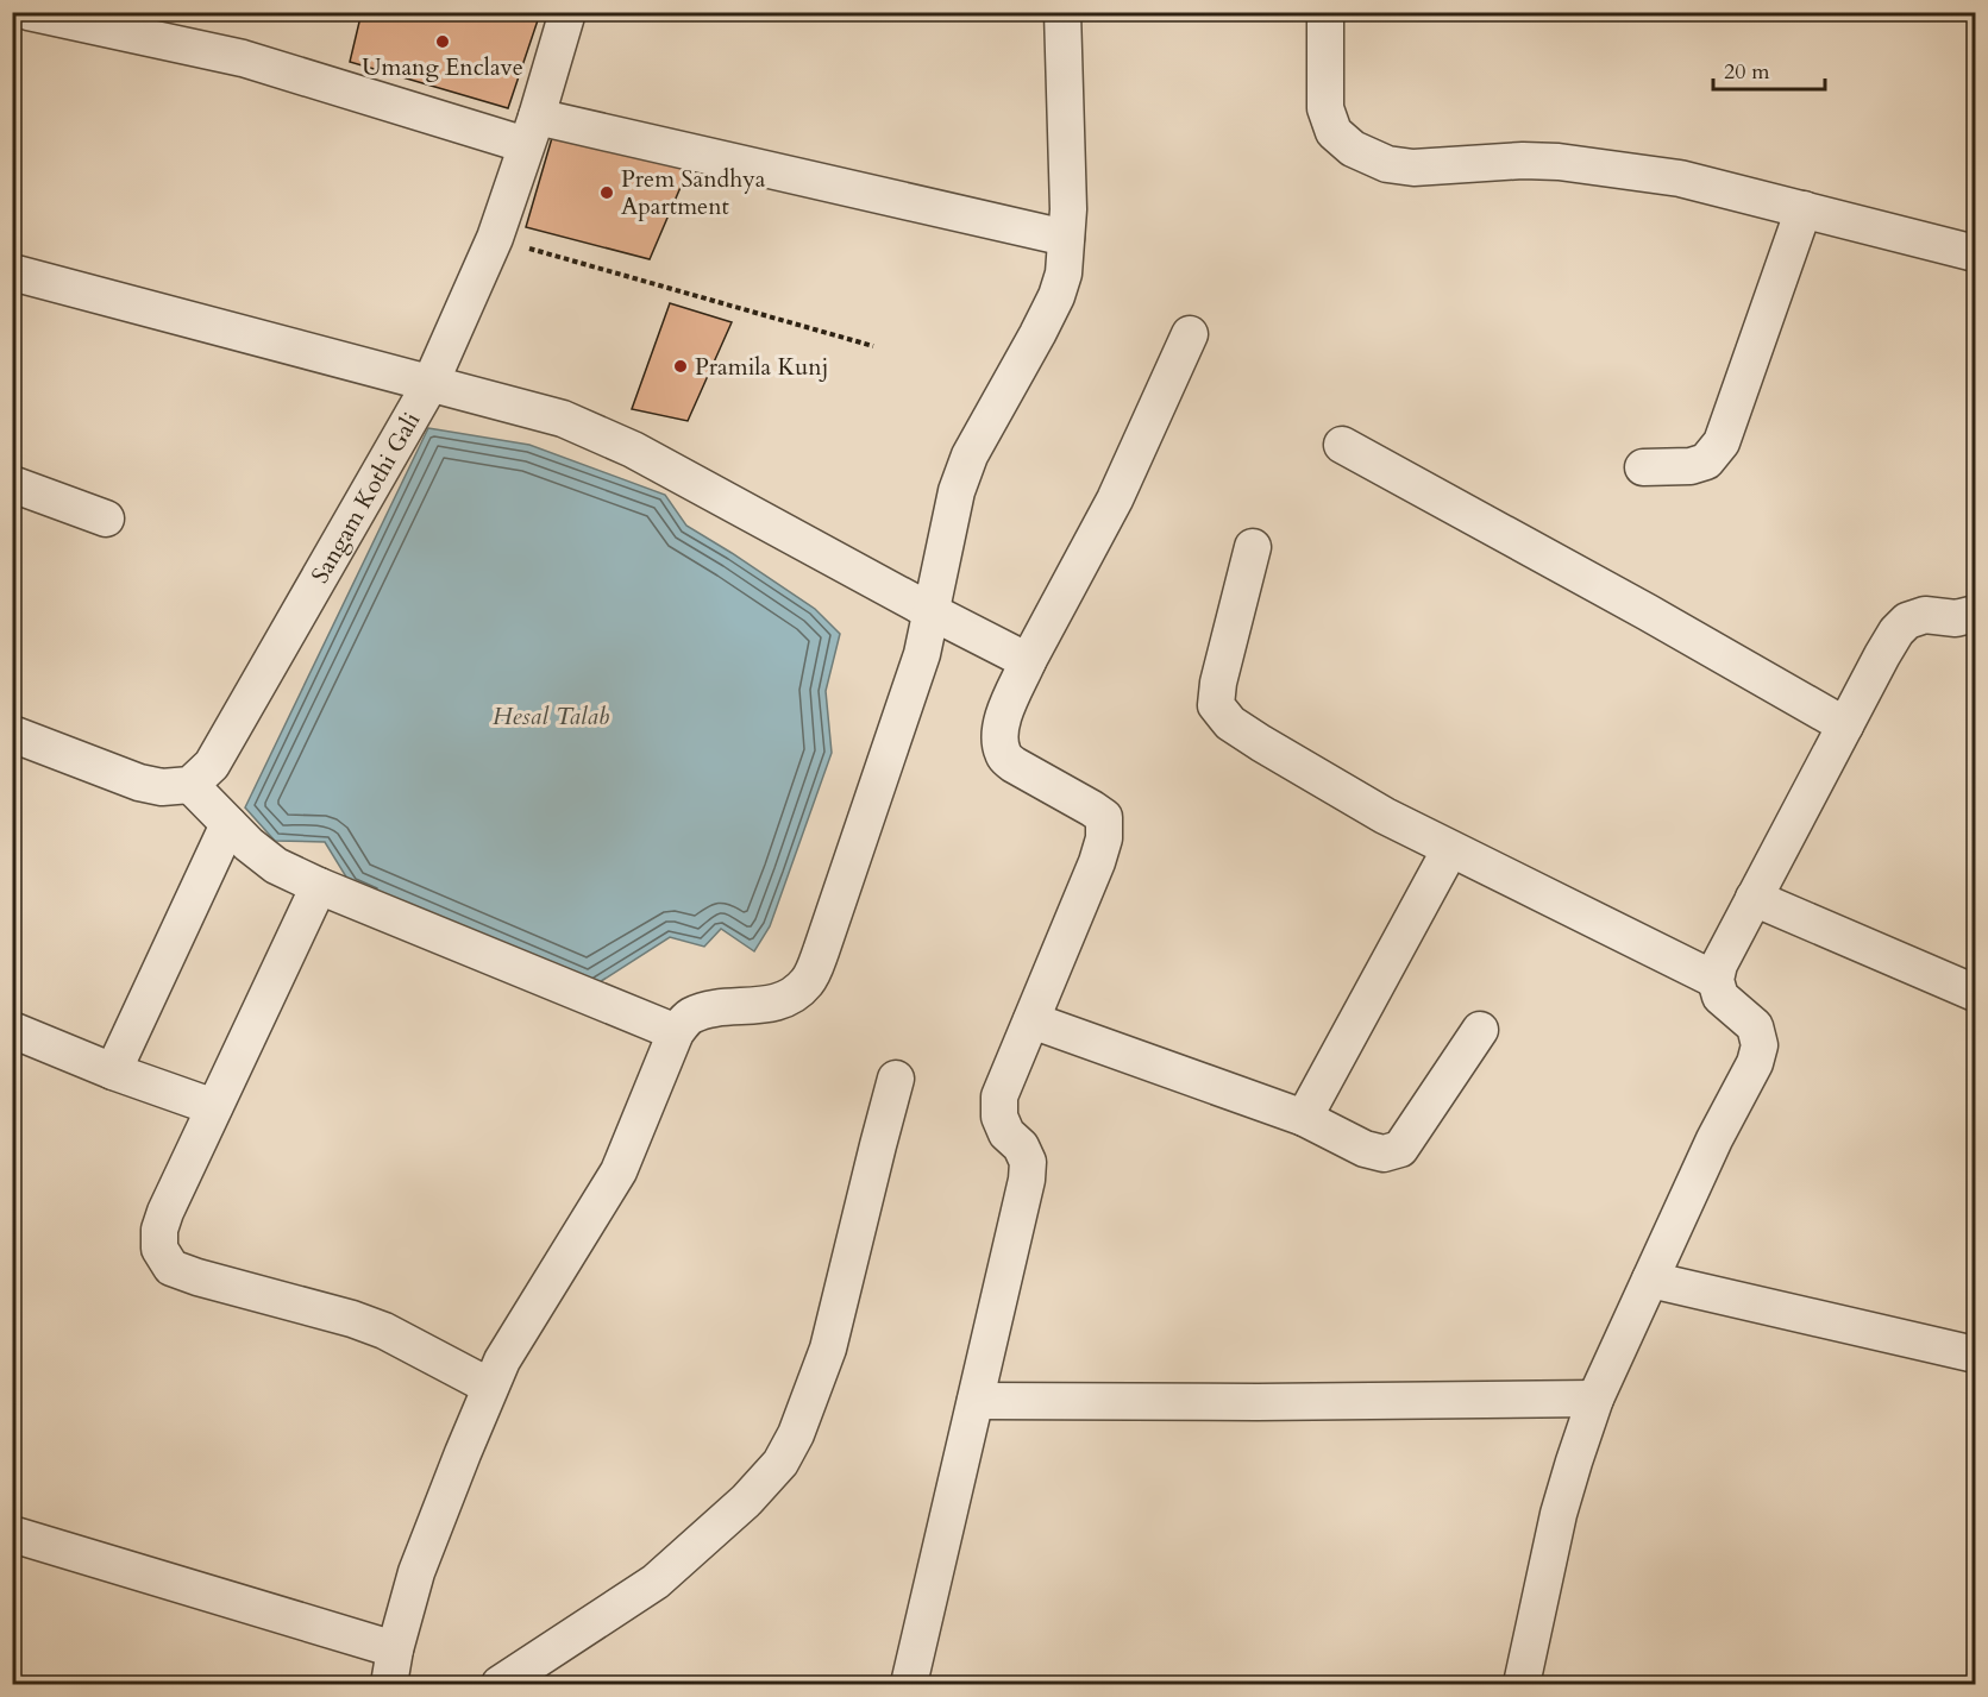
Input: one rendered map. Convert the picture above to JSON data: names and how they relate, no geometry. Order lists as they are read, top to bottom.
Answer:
{
  "streets": {
    "street": ["Sangam Kothi Gali"]
  },
  "water": ["Hesal Talab"],
  "places": ["Umang Enclave", "Prem Sandhya Apartment", "Pramila Kunj"],
  "scale_bar": "20 m"
}
